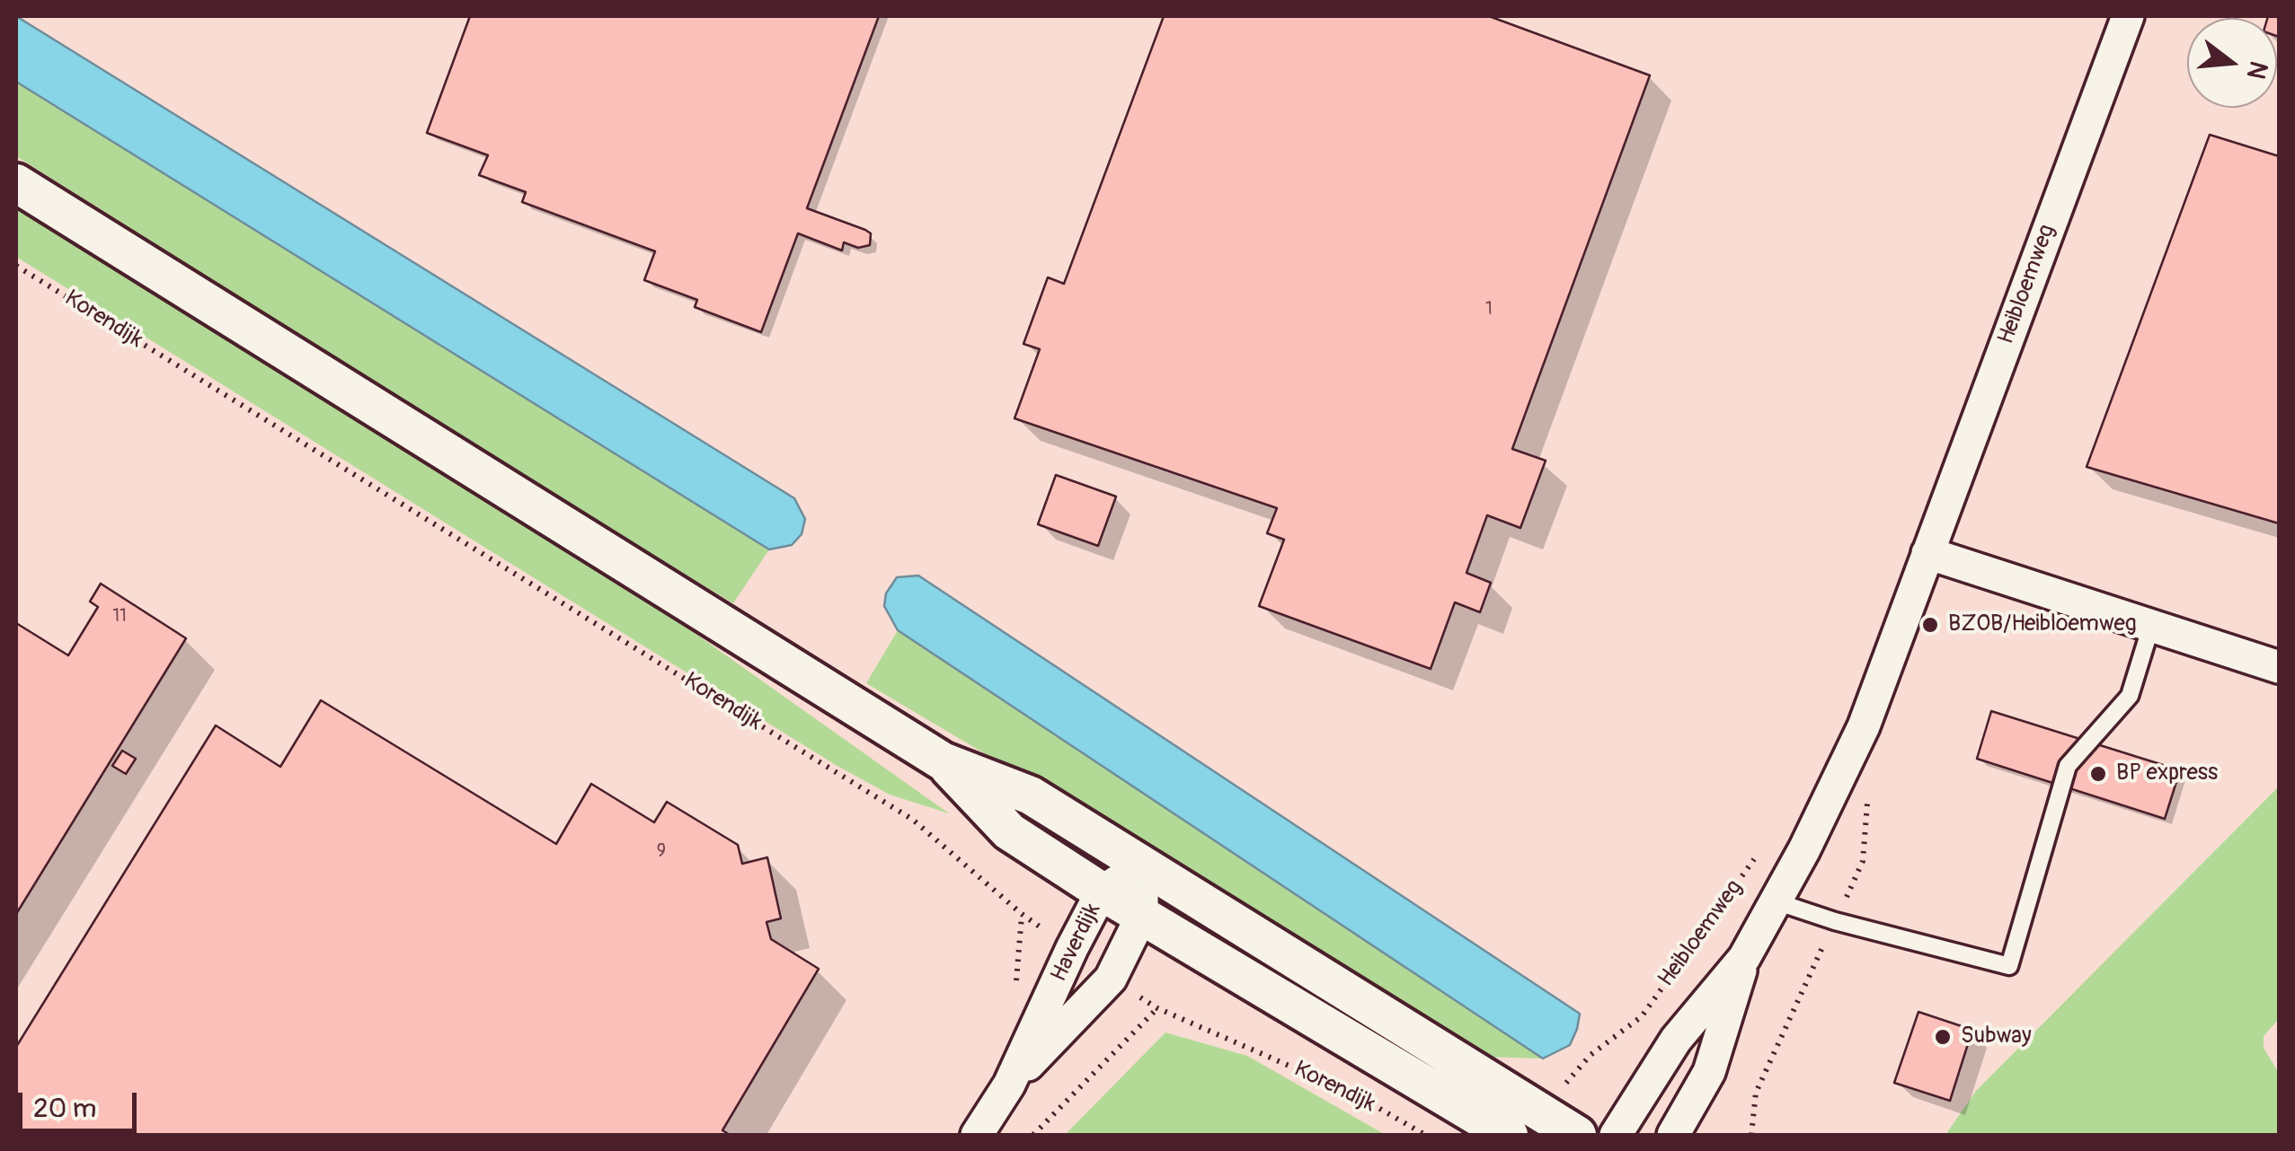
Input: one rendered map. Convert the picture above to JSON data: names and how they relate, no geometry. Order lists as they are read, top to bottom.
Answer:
{
  "streets": {
    "street": ["Heibloemweg", "Korendijk", "Haverdijk"]
  },
  "crossings": [
    ["Heibloemweg", "Korendijk"],
    ["Korendijk", "Haverdijk"]
  ],
  "places": ["BZOB/Heibloemweg", "BP express", "Subway"],
  "house_numbers": ["1", "11", "9"],
  "scale_bar": "20 m",
  "north": "right"
}
